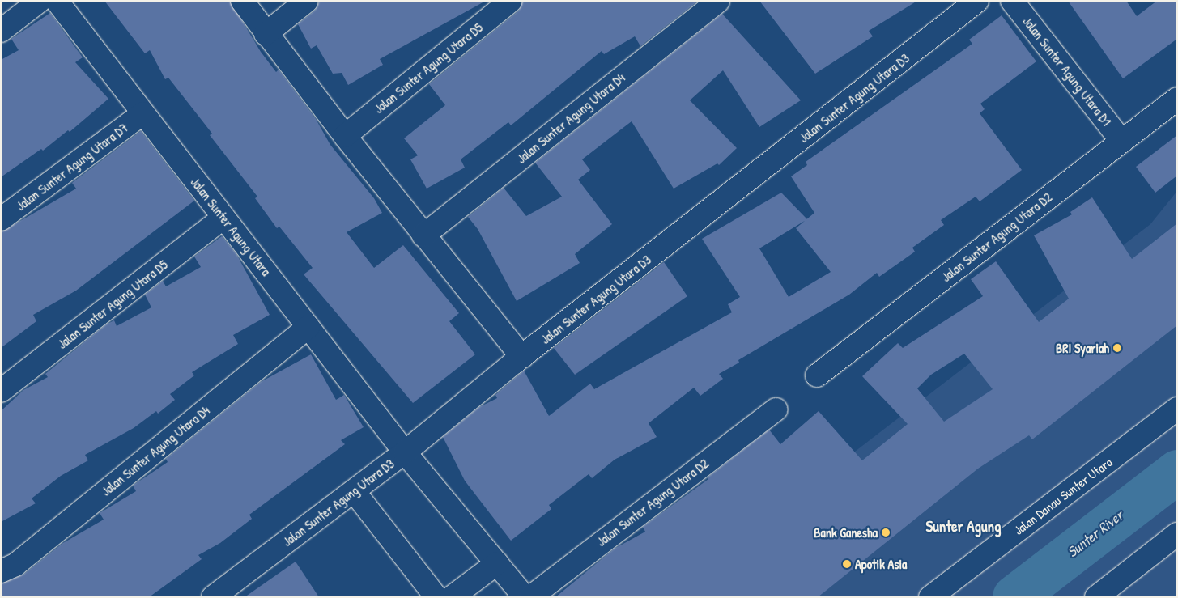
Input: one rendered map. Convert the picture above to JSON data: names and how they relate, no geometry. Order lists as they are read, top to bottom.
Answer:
{
  "streets": {
    "street": [
      "Jalan Sunter Agung Utara D5",
      "Jalan Sunter Agung Utara D1",
      "Jalan Sunter Agung Utara D3",
      "Jalan Sunter Agung Utara D4",
      "Jalan Sunter Agung Utara D7",
      "Jalan Sunter Agung Utara",
      "Jalan Sunter Agung Utara D2",
      "Jalan Danau Sunter Utara"
    ]
  },
  "crossings": [
    ["Jalan Sunter Agung Utara D5", "Jalan Sunter Agung Utara"],
    ["Jalan Sunter Agung Utara D1", "Jalan Sunter Agung Utara D2"],
    ["Jalan Sunter Agung Utara D3", "Jalan Sunter Agung Utara"],
    ["Jalan Sunter Agung Utara D4", "Jalan Sunter Agung Utara"],
    ["Jalan Sunter Agung Utara D7", "Jalan Sunter Agung Utara"]
  ],
  "districts": ["Sunter Agung"],
  "water": ["Sunter River"],
  "places": ["BRI Syariah", "Bank Ganesha", "Apotik Asia"]
}
